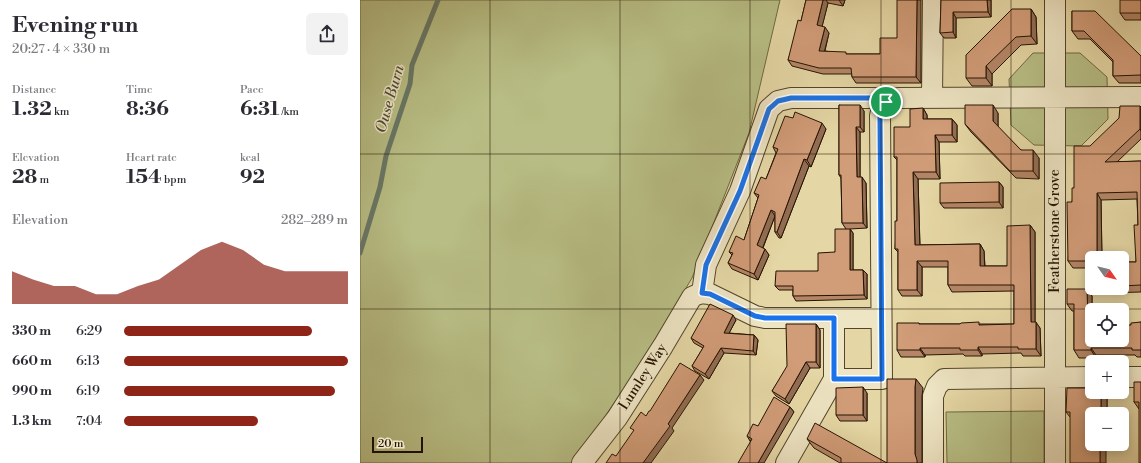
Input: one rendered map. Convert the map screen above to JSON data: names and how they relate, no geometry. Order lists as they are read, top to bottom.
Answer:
{
  "streets": {
    "street": ["Featherstone Grove", "Lumley Way"]
  },
  "water": ["Ouse Burn"],
  "scale_bar": "20 m",
  "north": "bottom right",
  "page": {
    "heading": ["Evening run", "20:27 · 4 × 330 m"],
    "stats": [
      ["Distance", "1.32 km"],
      ["Time", "8:36"],
      ["Pace", "6:31 /km"],
      ["Elevation", "28 m"],
      ["Heart rate", "154 bpm"],
      ["kcal", "92"]
    ],
    "chart": ["Elevation", "282–289 m"],
    "map_buttons": ["+", "−"],
    "list": [
      {
        "name": "330 m",
        "note": "6:29"
      },
      {
        "name": "660 m",
        "note": "6:13"
      },
      {
        "name": "990 m",
        "note": "6:19"
      },
      {
        "name": "1.3 km",
        "note": "7:04"
      }
    ],
    "scale": "20 m"
  }
}
